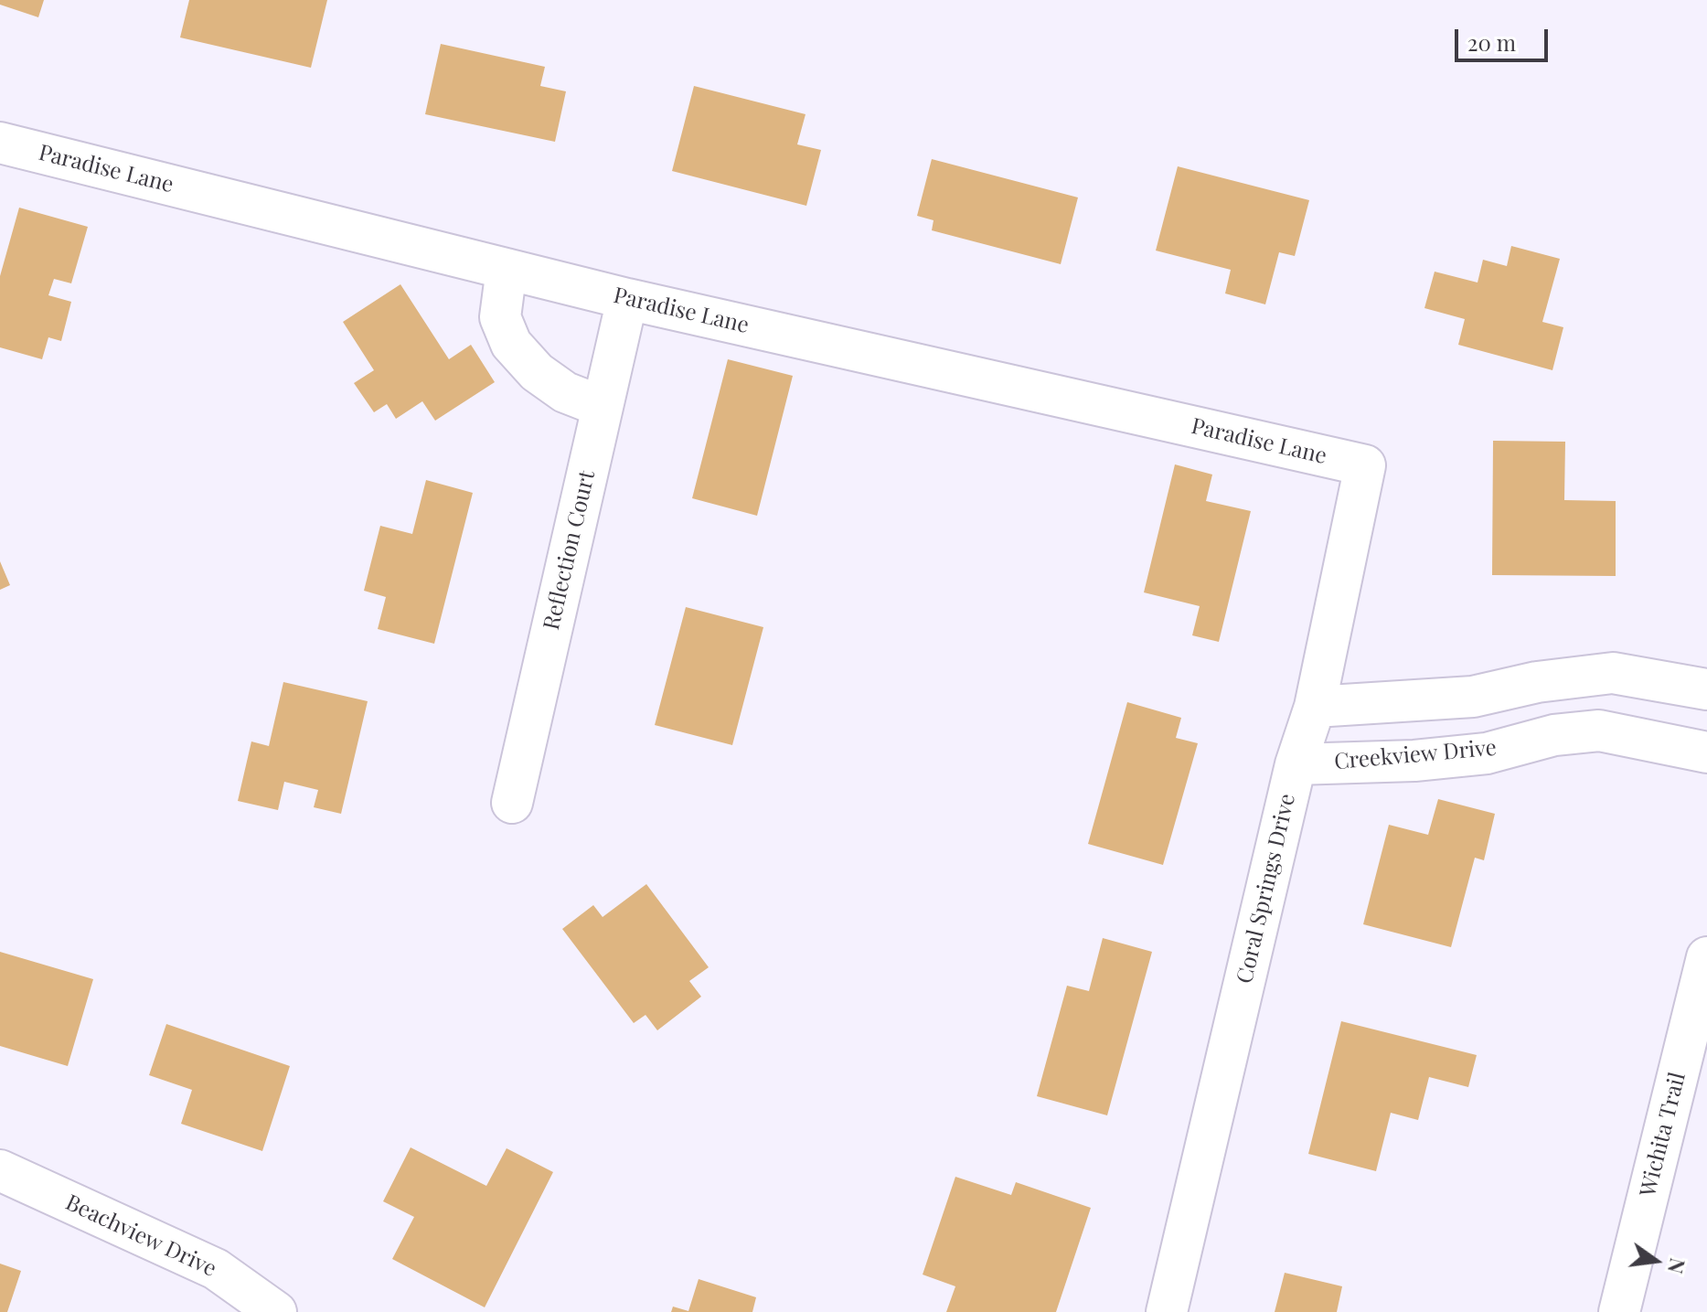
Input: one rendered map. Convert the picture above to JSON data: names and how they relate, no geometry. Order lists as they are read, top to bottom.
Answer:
{
  "streets": {
    "street": [
      "Paradise Lane",
      "Reflection Court",
      "Creekview Drive",
      "Coral Springs Drive",
      "Wichita Trail",
      "Beachview Drive"
    ]
  },
  "crossings": [
    ["Paradise Lane", "Reflection Court"],
    ["Paradise Lane", "Coral Springs Drive"],
    ["Creekview Drive", "Coral Springs Drive"]
  ],
  "scale_bar": "20 m",
  "north": "right"
}
